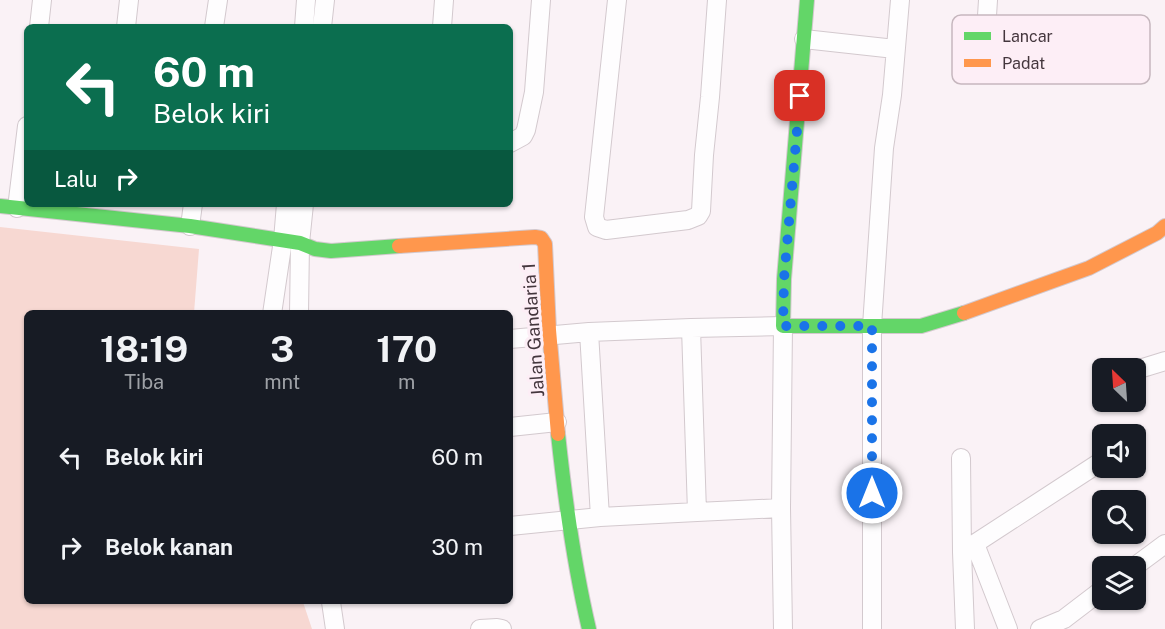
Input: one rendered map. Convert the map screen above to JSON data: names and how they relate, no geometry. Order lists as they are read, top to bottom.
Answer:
{
  "streets": {
    "street": ["Jalan Gandaria 1"]
  },
  "legend": ["Lancar", "Padat"],
  "north": "top left",
  "page": {
    "turn": ["60 m", "Belok kiri"],
    "then": "Lalu",
    "eta": [
      "18:19",
      "Tiba",
      "3",
      "mnt",
      "170",
      "m"
    ],
    "list": [
      {
        "name": "Belok kiri",
        "value": "60 m"
      },
      {
        "name": "Belok kanan",
        "value": "30 m"
      }
    ]
  }
}
